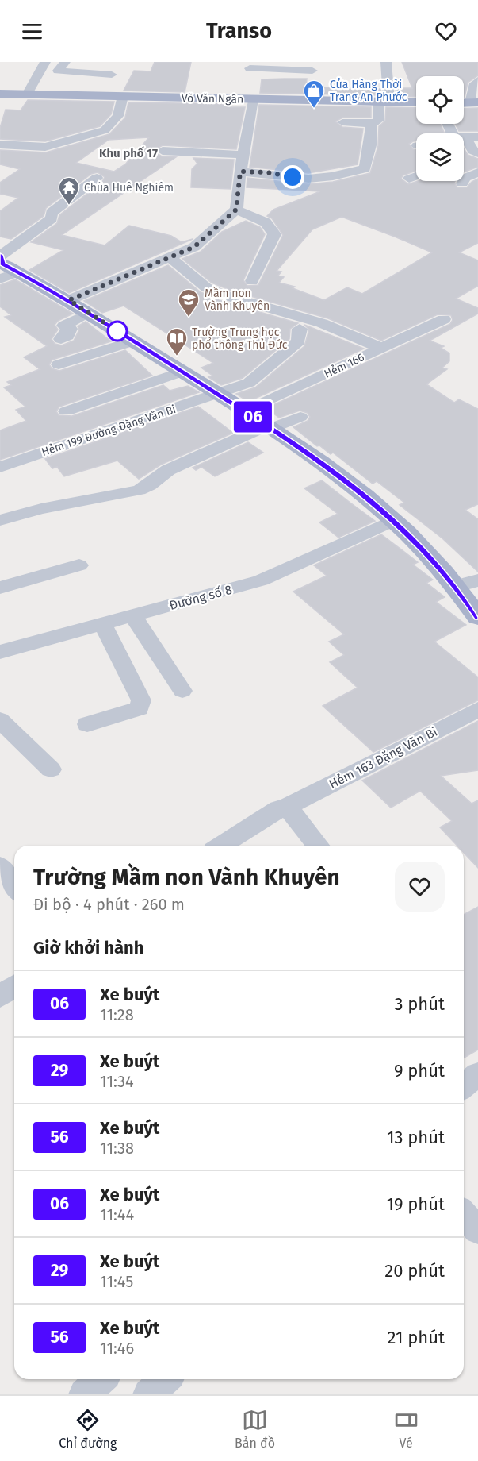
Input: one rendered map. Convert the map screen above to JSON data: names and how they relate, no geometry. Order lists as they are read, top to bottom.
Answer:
{
  "streets": {
    "main road": ["Võ Văn Ngân"],
    "street": [
      "Hẻm 166",
      "Hẻm 199 Đường Đặng Văn Bi",
      "Đường số 8",
      "Hẻm 163 Đặng Văn Bi"
    ]
  },
  "districts": ["Khu phố 17"],
  "places": {
    "shop": ["Cửa Hàng Thời Trang An Phước"],
    "temple": ["Chùa Huê Nghiêm"],
    "school or university": ["Mầm non Vành Khuyên"],
    "library": ["Trường Trung học phổ thông Thủ Đức"]
  },
  "lines": ["bus line 06"],
  "page": {
    "header": "Transo",
    "on_map": "06",
    "heading": [
      ["Trường Mầm non Vành Khuyên", "Đi bộ · 4 phút · 260 m"],
      "Giờ khởi hành"
    ],
    "list": [
      {
        "mark": "06",
        "name": "Xe buýt",
        "note": "11:28",
        "value": "3 phút"
      },
      {
        "mark": "29",
        "name": "Xe buýt",
        "note": "11:34",
        "value": "9 phút"
      },
      {
        "mark": "56",
        "name": "Xe buýt",
        "note": "11:38",
        "value": "13 phút"
      },
      {
        "mark": "06",
        "name": "Xe buýt",
        "note": "11:44",
        "value": "19 phút"
      },
      {
        "mark": "29",
        "name": "Xe buýt",
        "note": "11:45",
        "value": "20 phút"
      },
      {
        "mark": "56",
        "name": "Xe buýt",
        "note": "11:46",
        "value": "21 phút"
      }
    ],
    "tabs": ["Chỉ đường", "Bản đồ", "Vé"]
  }
}
